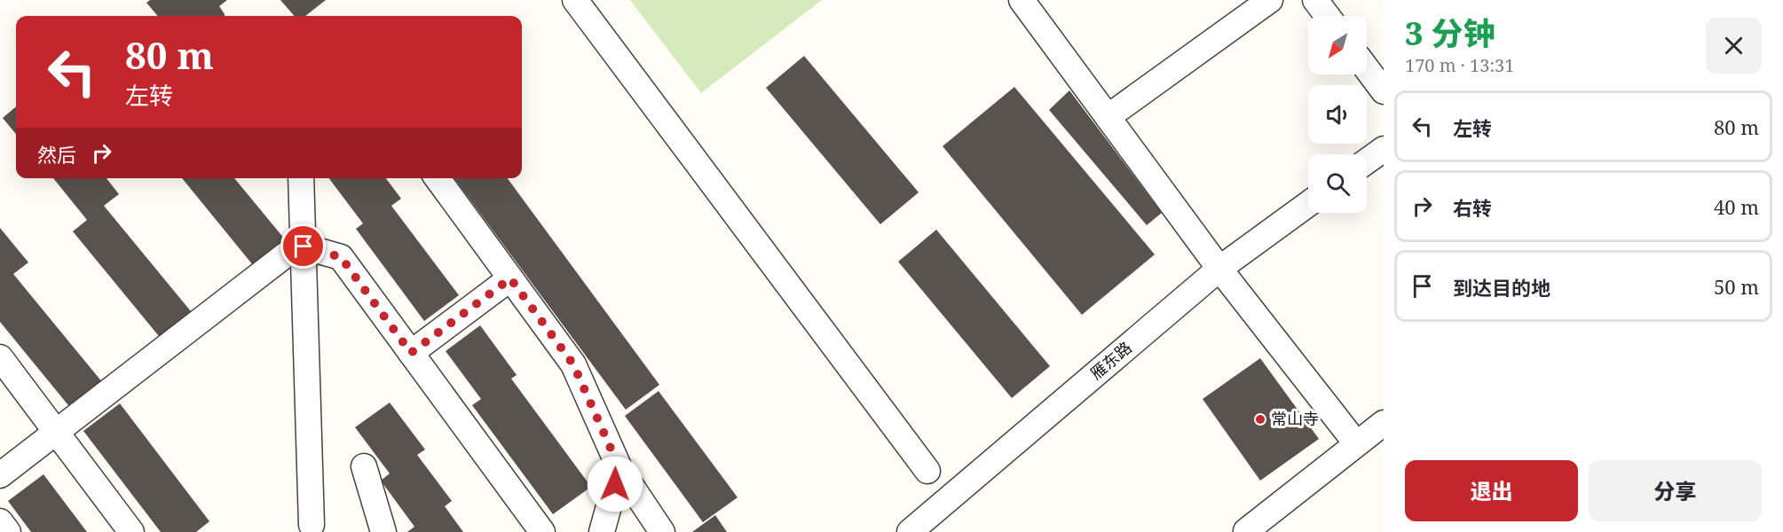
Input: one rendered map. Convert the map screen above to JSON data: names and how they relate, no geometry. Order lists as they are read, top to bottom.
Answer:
{
  "streets": {
    "street": ["雁东路"]
  },
  "places": ["常山寺"],
  "north": "bottom left",
  "page": {
    "heading": ["3 分钟", "170 m · 13:31"],
    "turn": ["80 m", "左转"],
    "list": [
      {
        "name": "左转",
        "value": "80 m"
      },
      {
        "name": "右转",
        "value": "40 m"
      },
      {
        "name": "到达目的地",
        "value": "50 m"
      }
    ],
    "then": "然后",
    "buttons": ["退出", "分享"]
  }
}
